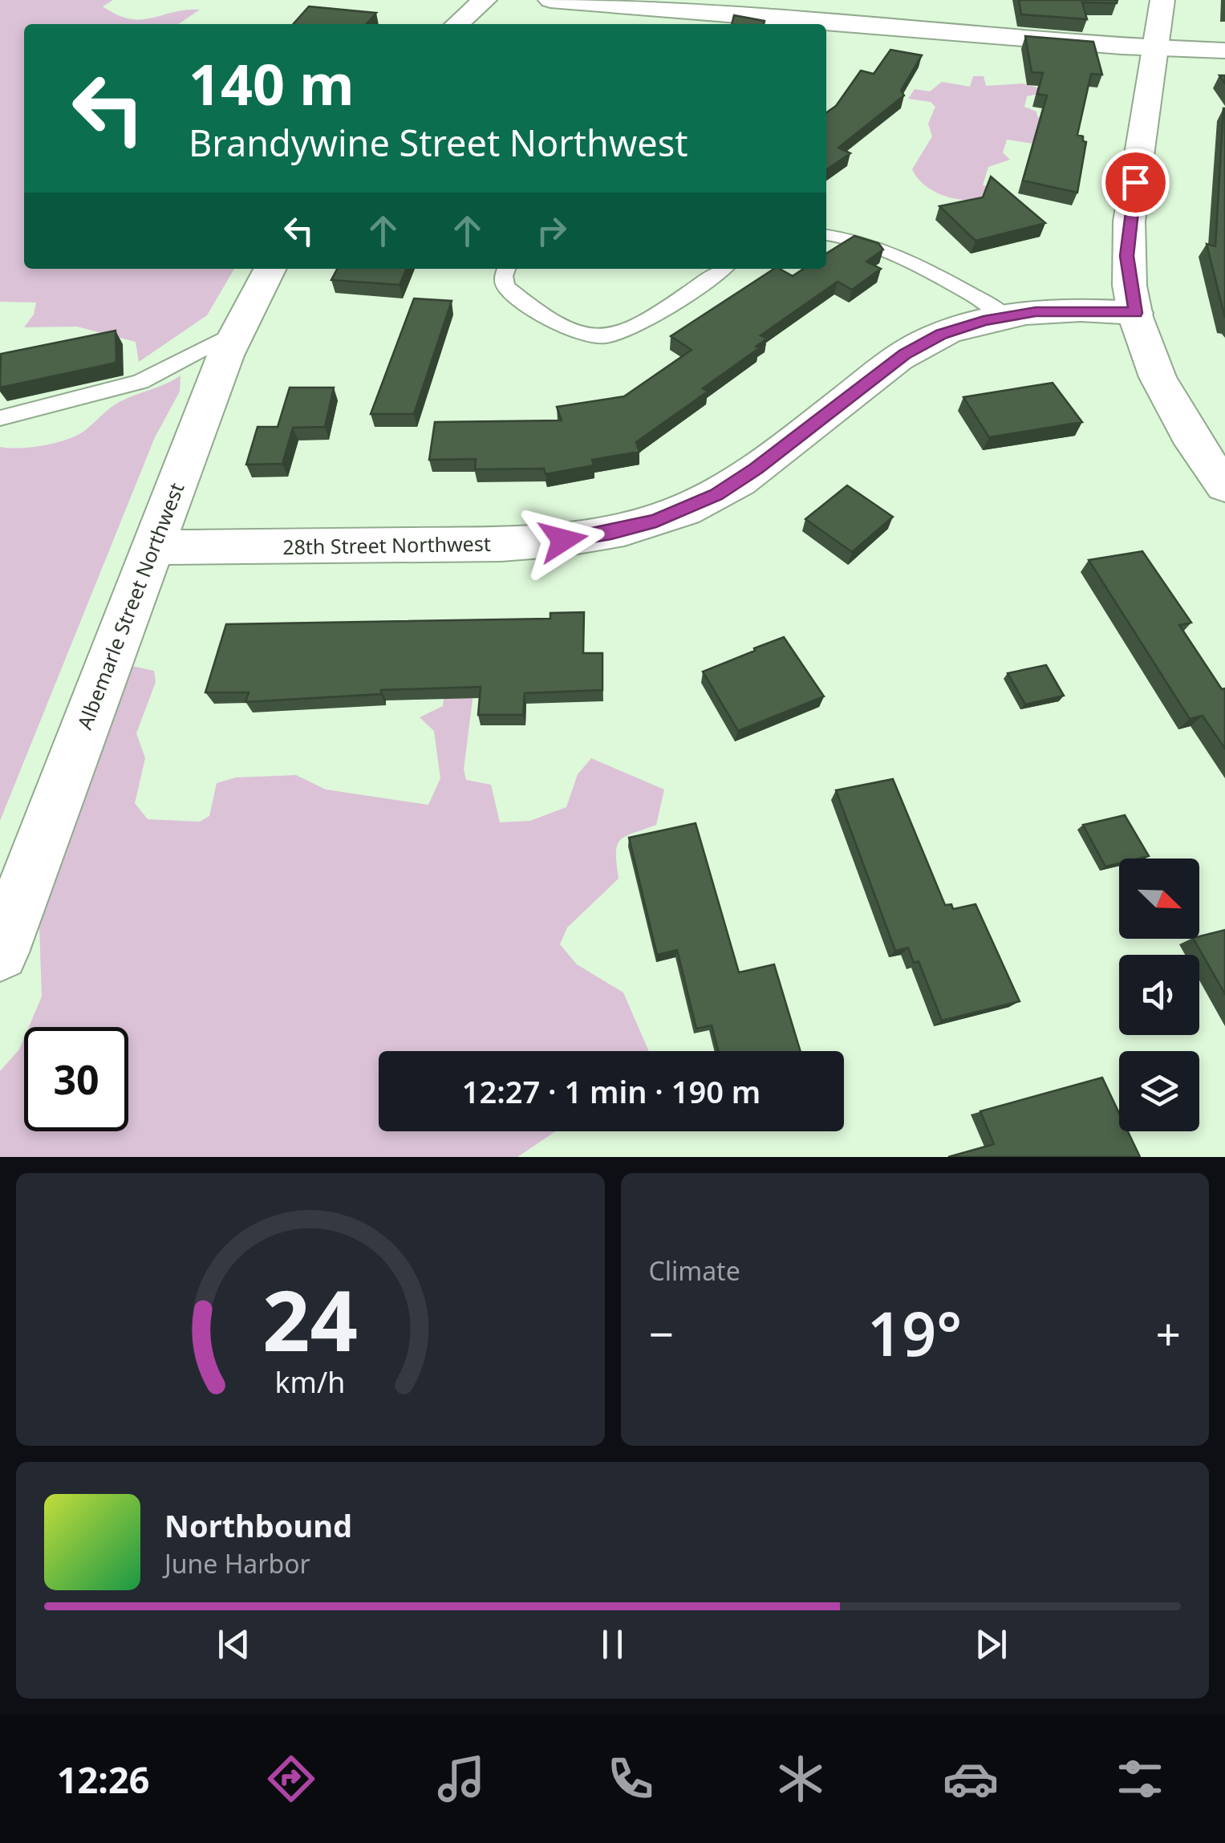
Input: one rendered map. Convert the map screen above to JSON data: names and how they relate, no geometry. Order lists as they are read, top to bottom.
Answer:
{
  "streets": {
    "street": ["28th Street Northwest", "Albemarle Street Northwest"]
  },
  "crossings": [
    ["28th Street Northwest", "Albemarle Street Northwest"]
  ],
  "north": "bottom right",
  "page": {
    "turn": ["140 m", "Brandywine Street Northwest"],
    "limit": "30",
    "trip": "12:27 · 1 min · 190 m",
    "tile": "Climate",
    "heat": ["−", "19°", "+"],
    "song": ["Northbound", "June Harbor"],
    "tabs": "12:26",
    "gauge": ["24", "km/h"]
  }
}
